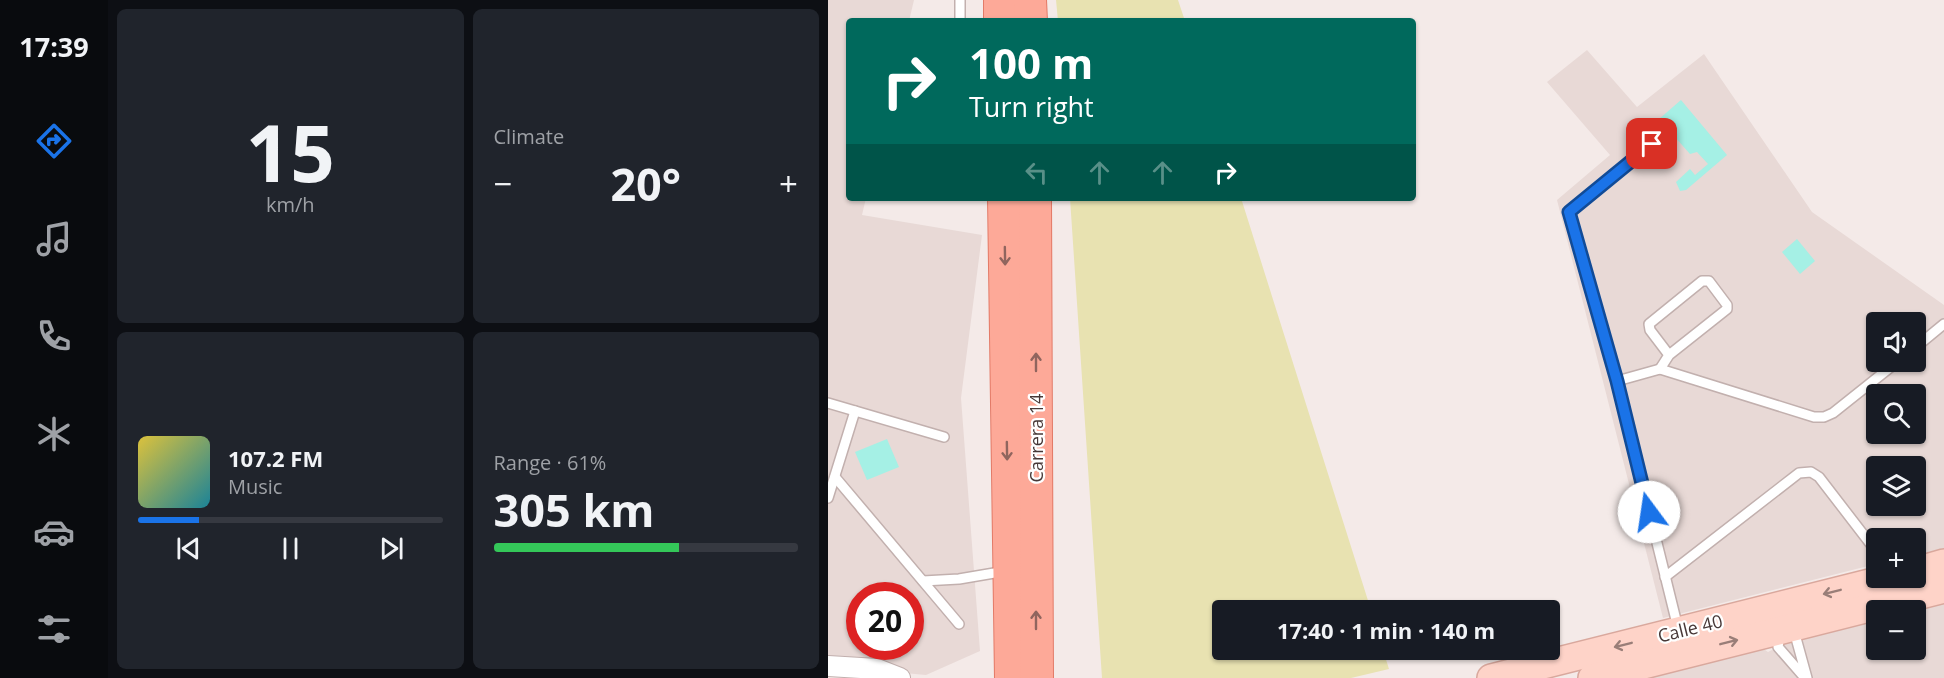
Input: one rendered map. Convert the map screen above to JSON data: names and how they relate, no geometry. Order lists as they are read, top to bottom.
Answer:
{
  "streets": {
    "main road": ["Carrera 14", "Calle 40"]
  },
  "page": {
    "tabs": "17:39",
    "tile": [
      ["15", "km/h"],
      "Climate",
      ["Range · 61%", "305 km"]
    ],
    "turn": ["100 m", "Turn right"],
    "heat": ["−", "20°", "+"],
    "map_buttons": ["+", "−"],
    "song": ["107.2 FM", "Music"],
    "limit": "20",
    "trip": "17:40 · 1 min · 140 m"
  }
}
